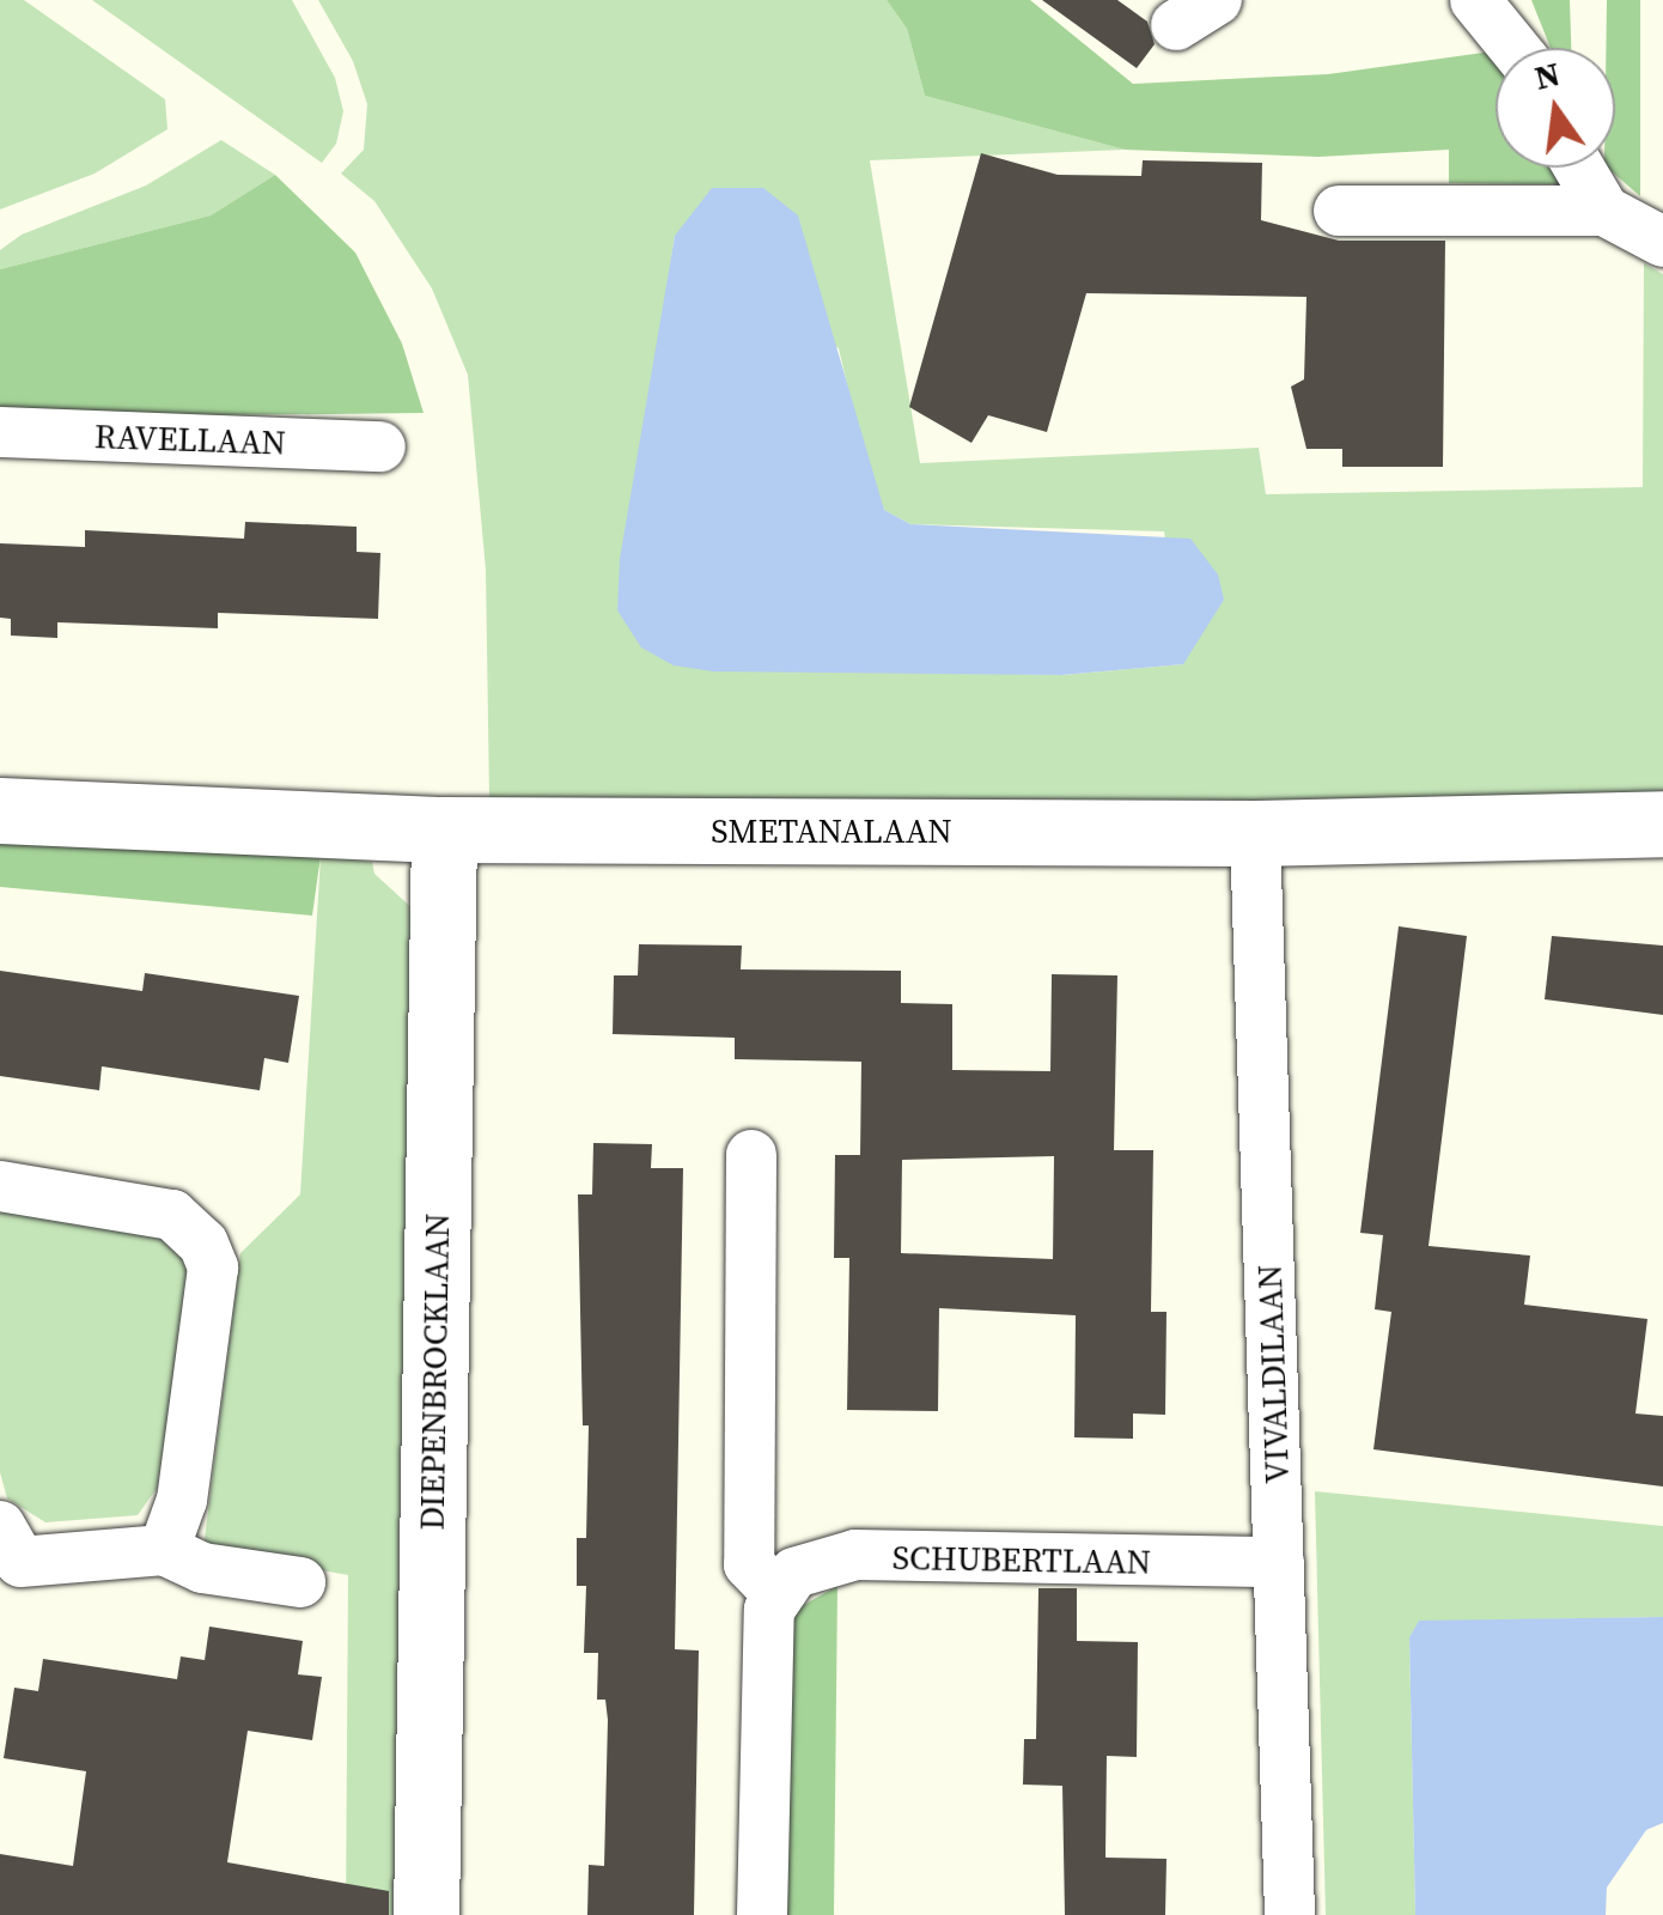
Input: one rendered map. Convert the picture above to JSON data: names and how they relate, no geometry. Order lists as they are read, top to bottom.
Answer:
{
  "streets": {
    "street": [
      "RAVELLAAN",
      "SMETANALAAN",
      "DIEPENBROCKLAAN",
      "VIVALDILAAN",
      "SCHUBERTLAAN"
    ]
  },
  "crossings": [
    ["SMETANALAAN", "DIEPENBROCKLAAN"],
    ["SMETANALAAN", "VIVALDILAAN"],
    ["VIVALDILAAN", "SCHUBERTLAAN"]
  ],
  "north": "top"
}
